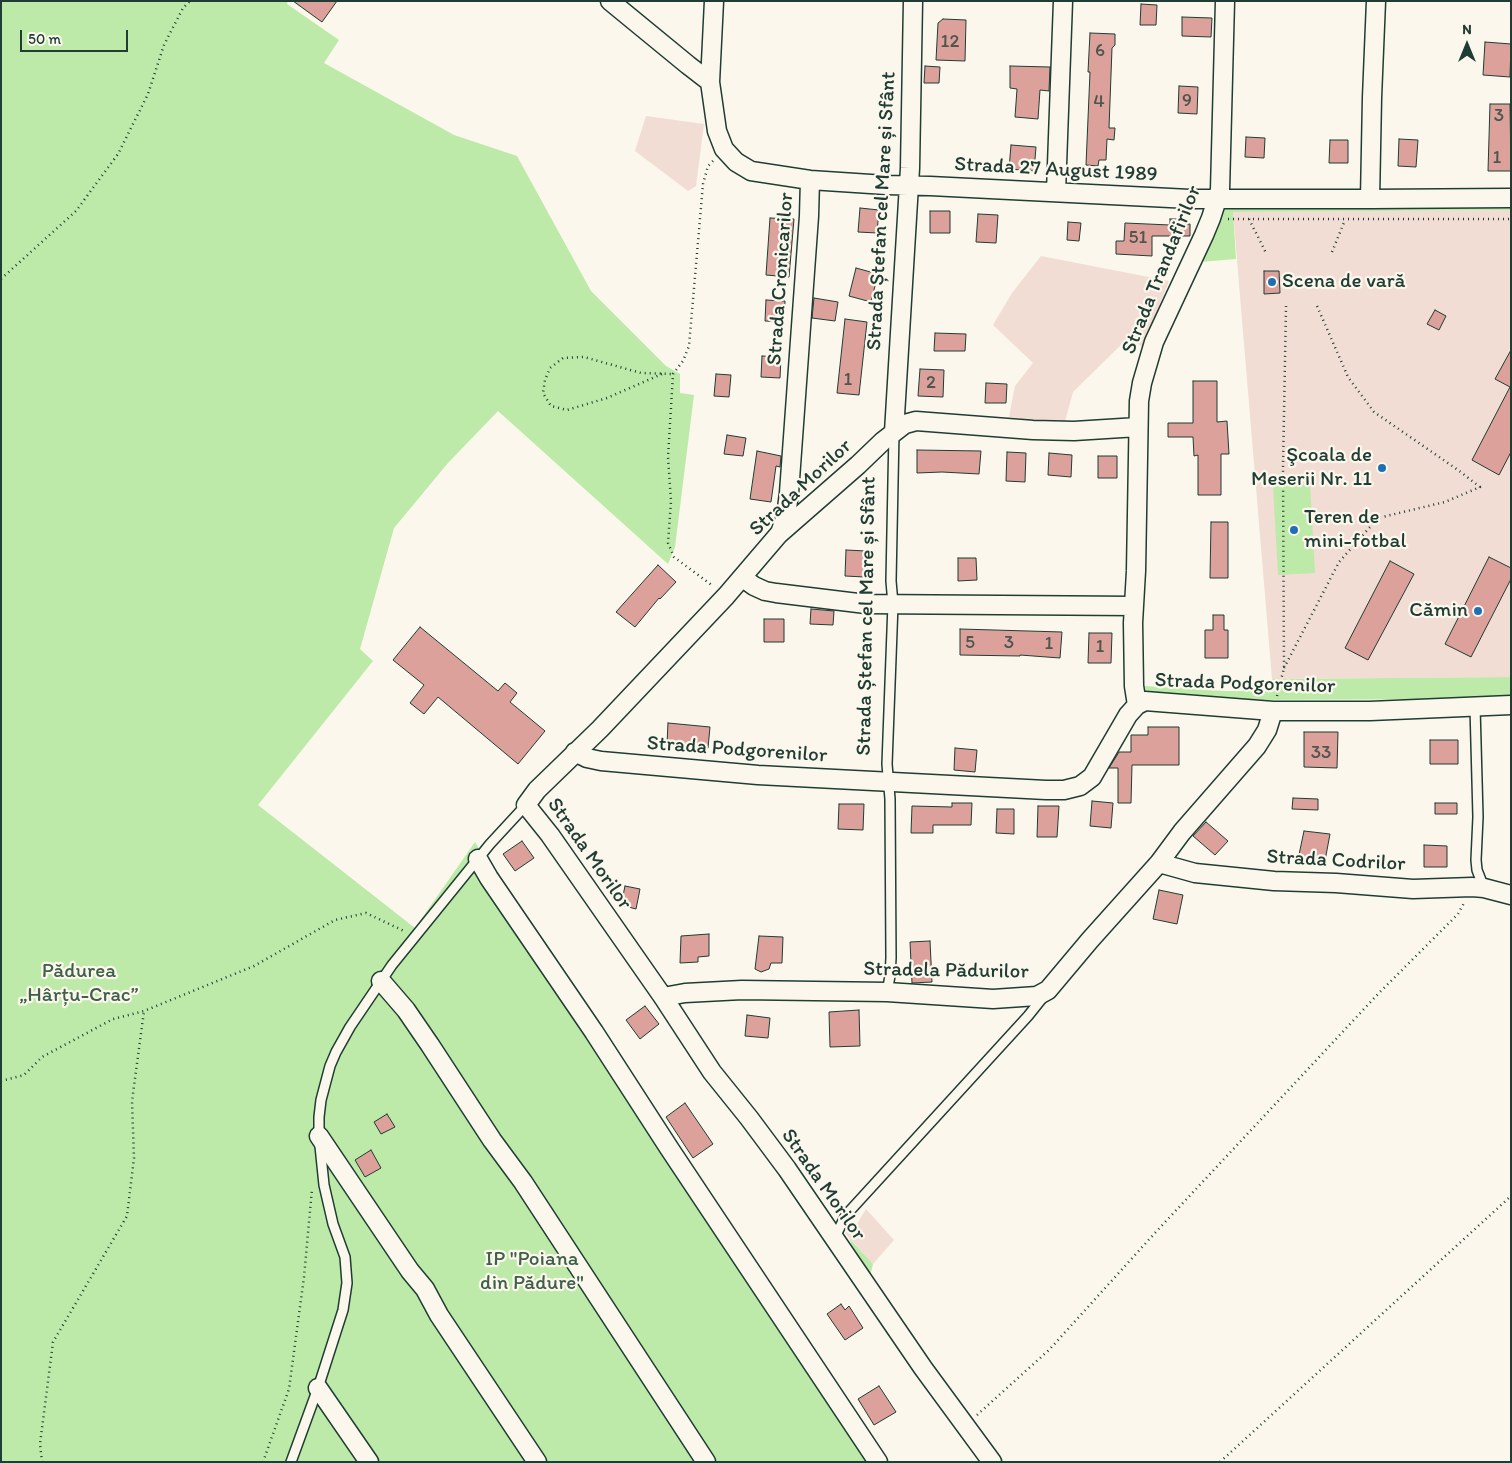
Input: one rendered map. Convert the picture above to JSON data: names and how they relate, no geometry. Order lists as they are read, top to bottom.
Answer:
{
  "streets": {
    "street": [
      "Strada 27 August 1989",
      "Strada Ștefan cel Mare și Sfânt",
      "Strada Trandafirilor",
      "Strada Cronicarilor",
      "Strada Morilor",
      "Strada Podgorenilor",
      "Strada Codrilor",
      "Stradela Pădurilor"
    ]
  },
  "crossings": [
    ["Strada 27 August 1989", "Strada Ștefan cel Mare și Sfânt"],
    ["Strada 27 August 1989", "Strada Trandafirilor"],
    ["Strada 27 August 1989", "Strada Cronicarilor"],
    ["Strada Ștefan cel Mare și Sfânt", "Strada Morilor"],
    ["Strada Ștefan cel Mare și Sfânt", "Strada Podgorenilor"],
    ["Strada Ștefan cel Mare și Sfânt", "Stradela Pădurilor"],
    ["Strada Trandafirilor", "Strada Morilor"],
    ["Strada Trandafirilor", "Strada Podgorenilor"],
    ["Strada Cronicarilor", "Strada Morilor"],
    ["Strada Morilor", "Strada Podgorenilor"],
    ["Strada Morilor", "Stradela Pădurilor"],
    ["Strada Podgorenilor", "Stradela Pădurilor"],
    ["Strada Codrilor", "Stradela Pădurilor"]
  ],
  "parks": ["Pădurea „Hârțu-Crac”", "IP \"Poiana din Pădure\""],
  "places": [
    "Scena de vară",
    "Şcoala de Meserii Nr. 11",
    "Teren de mini-fotbal",
    "Cămin"
  ],
  "house_numbers": [
    "12",
    "6",
    "9",
    "4",
    "3",
    "1",
    "51",
    "1",
    "2",
    "5",
    "3",
    "1",
    "1",
    "33"
  ],
  "scale_bar": "50 m",
  "north": "top"
}
